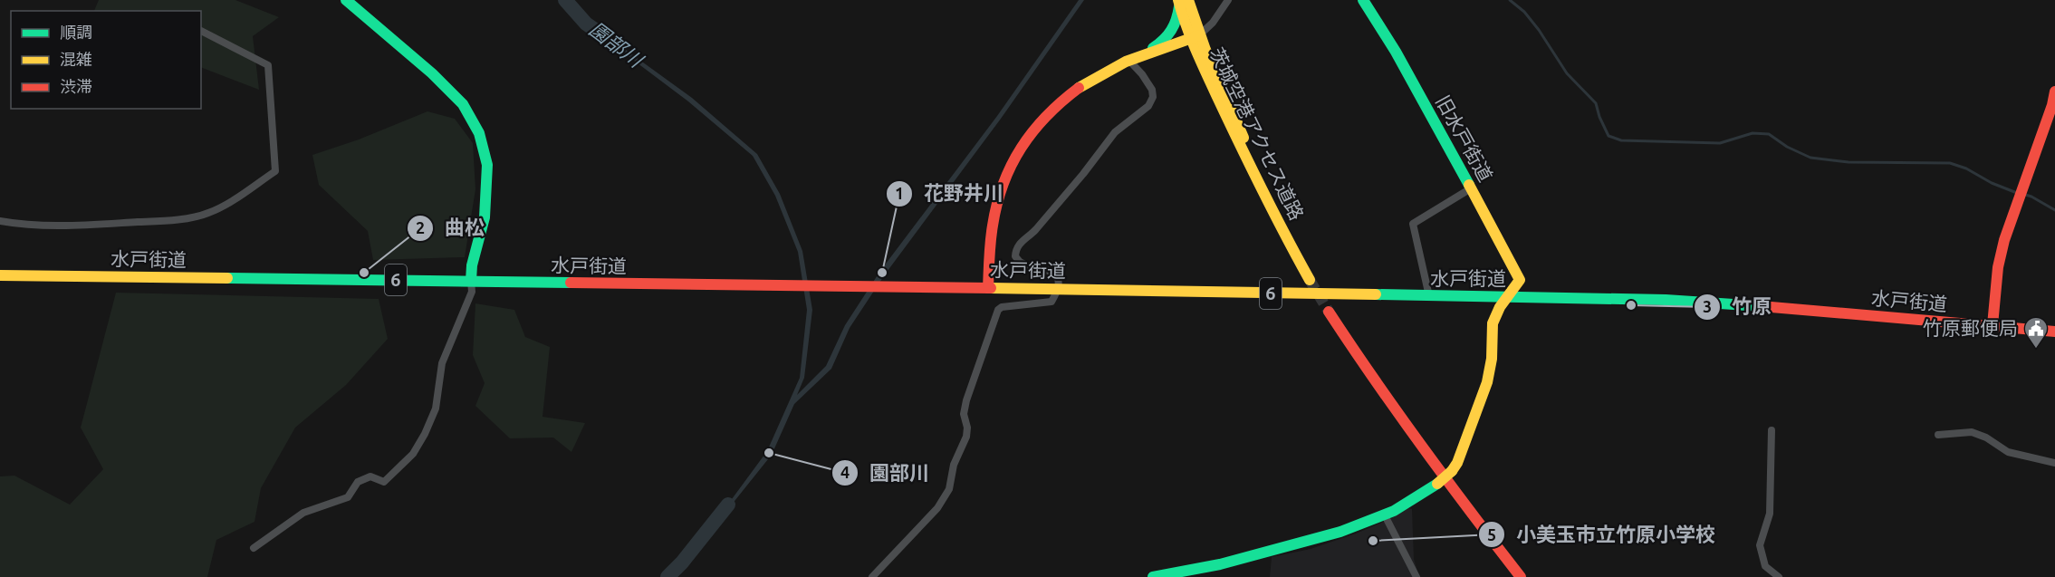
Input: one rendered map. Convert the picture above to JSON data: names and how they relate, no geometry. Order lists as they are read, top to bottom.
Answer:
{
  "streets": {
    "main road": [
      "茨城空港アクセス道路",
      "旧水戸街道",
      "水戸街道",
      "6"
    ]
  },
  "crossings": [
    ["旧水戸街道", "水戸街道"]
  ],
  "water": ["園部川"],
  "places": {
    "other": [
      "曲松",
      "花野井川",
      "竹原",
      "園部川",
      "小美玉市立竹原小学校"
    ],
    "public building": ["竹原郵便局"]
  },
  "legend": ["順調", "混雑", "渋滞"]
}
